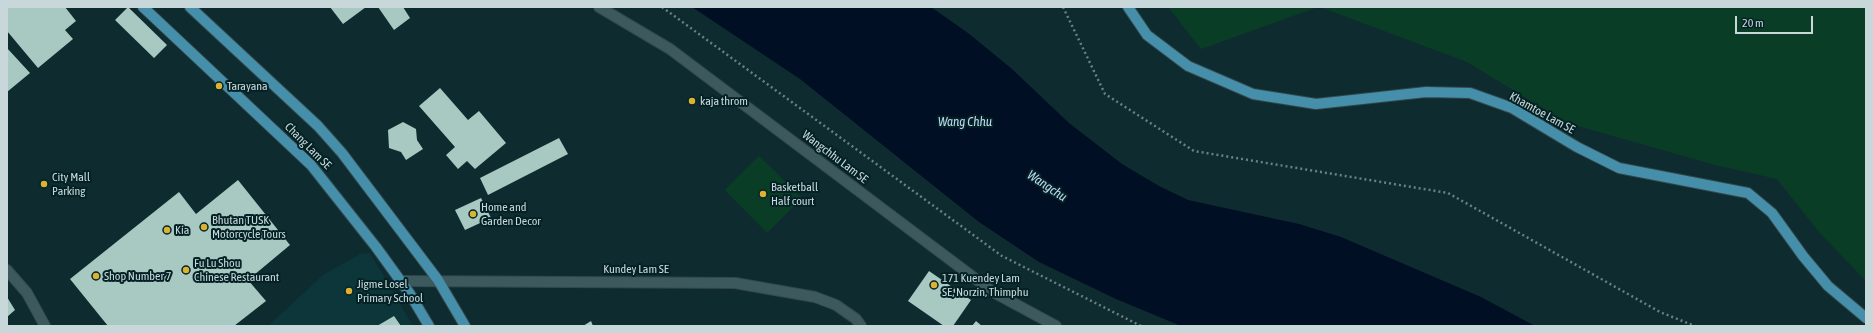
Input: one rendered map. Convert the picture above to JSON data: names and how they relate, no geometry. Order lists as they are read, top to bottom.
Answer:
{
  "streets": {
    "main road": ["Khamtoe Lam SE", "Chang Lam SE"],
    "street": ["Wangchhu Lam SE", "Kundey Lam SE"]
  },
  "crossings": [
    ["Chang Lam SE", "Kundey Lam SE"]
  ],
  "water": ["Wang Chhu", "Wangchu"],
  "places": [
    "Tarayana",
    "kaja throm",
    "City Mall Parking",
    "Basketball Half court",
    "Home and Garden Decor",
    "Bhutan TUSK Motorcycle Tours",
    "Kia",
    "Fu Lu Shou Chinese Restaurant",
    "Shop Number 7",
    "171 Kuendey Lam SE, Norzin, Thimphu",
    "Jigme Losel Primary School"
  ],
  "scale_bar": "20 m"
}
